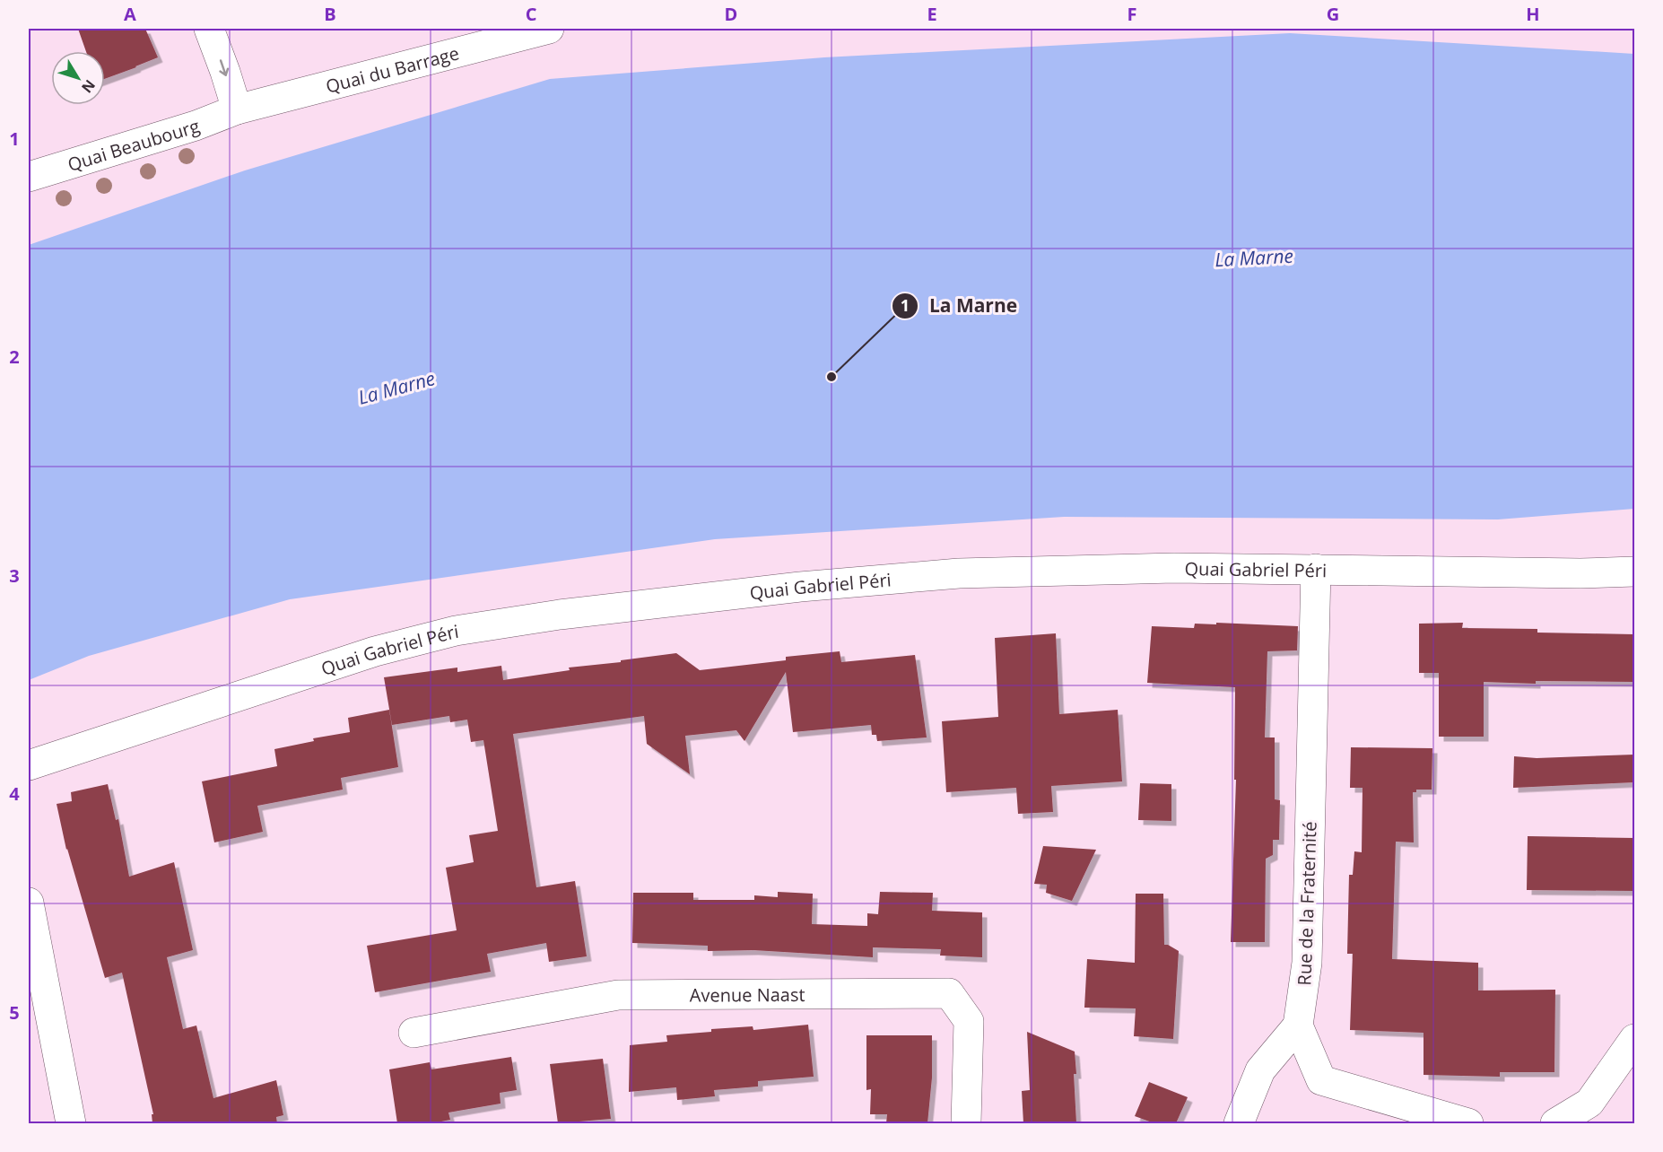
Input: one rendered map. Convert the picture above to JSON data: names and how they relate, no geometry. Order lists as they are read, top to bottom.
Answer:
{
  "streets": {
    "street": [
      "Quai du Barrage",
      "Quai Beaubourg",
      "Quai Gabriel Péri",
      "Rue de la Fraternité",
      "Avenue Naast"
    ]
  },
  "crossings": [
    ["Quai du Barrage", "Quai Beaubourg"],
    ["Quai Gabriel Péri", "Rue de la Fraternité"]
  ],
  "water": ["La Marne"],
  "places": ["La Marne"],
  "north": "bottom right",
  "grid": {
    "columns": [
      "A",
      "B",
      "C",
      "D",
      "E",
      "F",
      "G",
      "H"
    ],
    "rows": [
      "1",
      "2",
      "3",
      "4",
      "5"
    ]
  }
}
